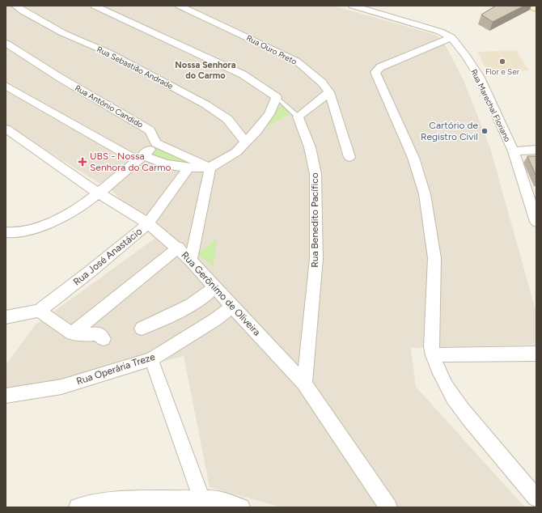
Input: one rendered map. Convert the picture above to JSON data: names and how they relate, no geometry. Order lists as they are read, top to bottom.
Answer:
{
  "streets": {
    "street": [
      "Rua Ouro Preto",
      "Rua Sebastião Andrade",
      "Rua Marechal Floriano",
      "Rua Antônio Candido",
      "Rua Benedito Pacífico",
      "Rua José Anastácio",
      "Rua Gerônimo de Oliveira",
      "Rua Operária Treze"
    ]
  },
  "crossings": [
    ["Rua Benedito Pacífico", "Rua Gerônimo de Oliveira"],
    ["Rua José Anastácio", "Rua Gerônimo de Oliveira"],
    ["Rua Gerônimo de Oliveira", "Rua Operária Treze"]
  ],
  "districts": ["Nossa Senhora do Carmo"],
  "places": {
    "other": ["Flor e Ser", "Cartório de Registro Civil"],
    "health": ["UBS - Nossa Senhora do Carmo"]
  }
}
